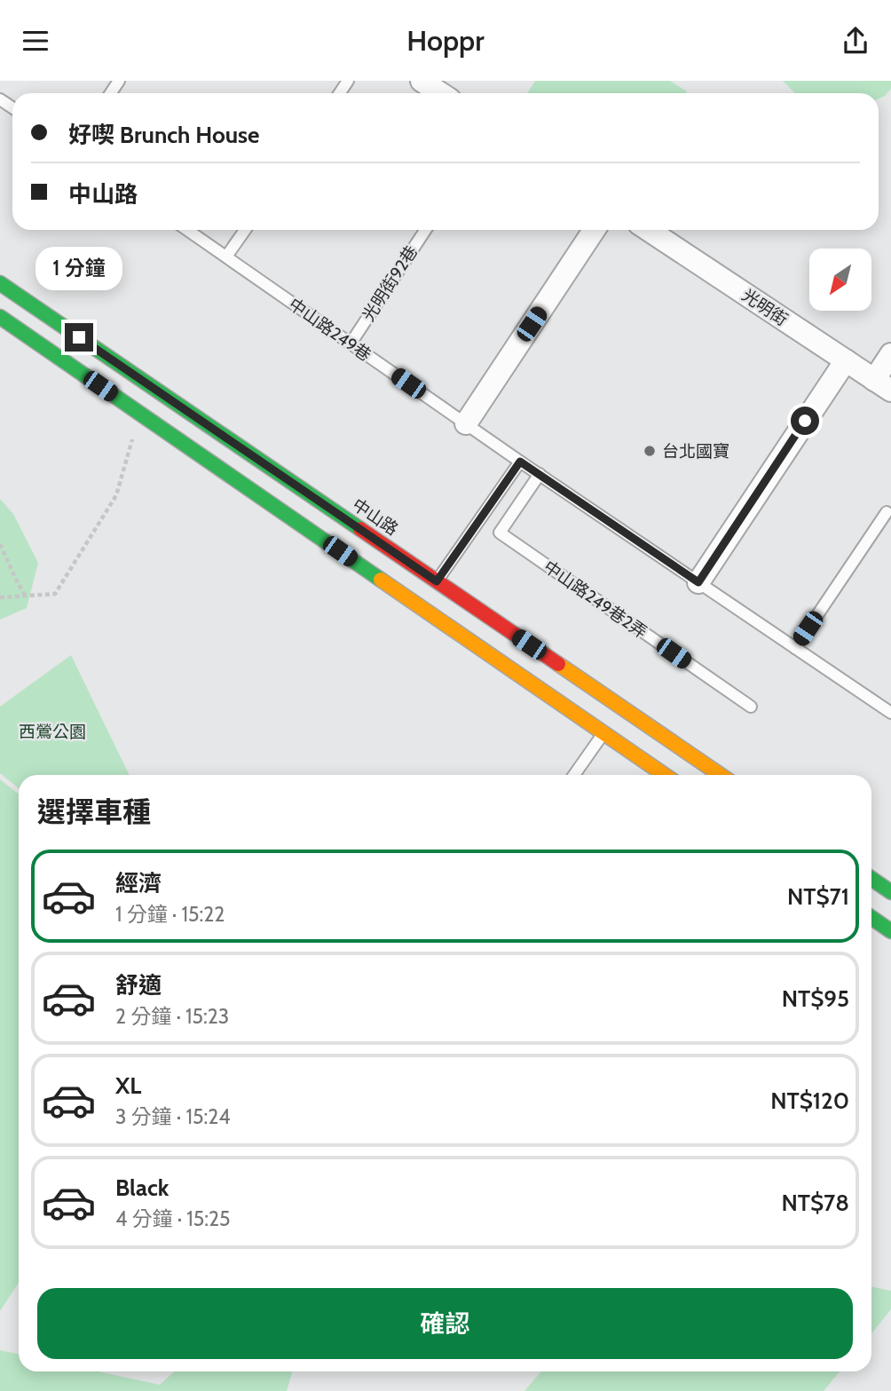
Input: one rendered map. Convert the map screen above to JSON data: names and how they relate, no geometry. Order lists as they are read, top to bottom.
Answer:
{
  "streets": {
    "street": ["光明街", "中山路"],
    "lane": ["光明街92巷", "中山路249巷", "中山路249巷2弄"]
  },
  "crossings": [
    ["光明街92巷", "中山路249巷"],
    ["中山路249巷", "中山路249巷2弄"]
  ],
  "parks": ["西鶯公園"],
  "places": ["台北國寶"],
  "north": "bottom left",
  "page": {
    "header": "Hoppr",
    "banner": ["好喫 Brunch House", "中山路"],
    "bubble": "1 分鐘",
    "heading": "選擇車種",
    "list": [
      {
        "name": "經濟",
        "note": "1 分鐘 · 15:22",
        "value": "NT$71"
      },
      {
        "name": "舒適",
        "note": "2 分鐘 · 15:23",
        "value": "NT$95"
      },
      {
        "name": "XL",
        "note": "3 分鐘 · 15:24",
        "value": "NT$120"
      },
      {
        "name": "Black",
        "note": "4 分鐘 · 15:25",
        "value": "NT$78"
      }
    ],
    "buttons": "確認"
  }
}
